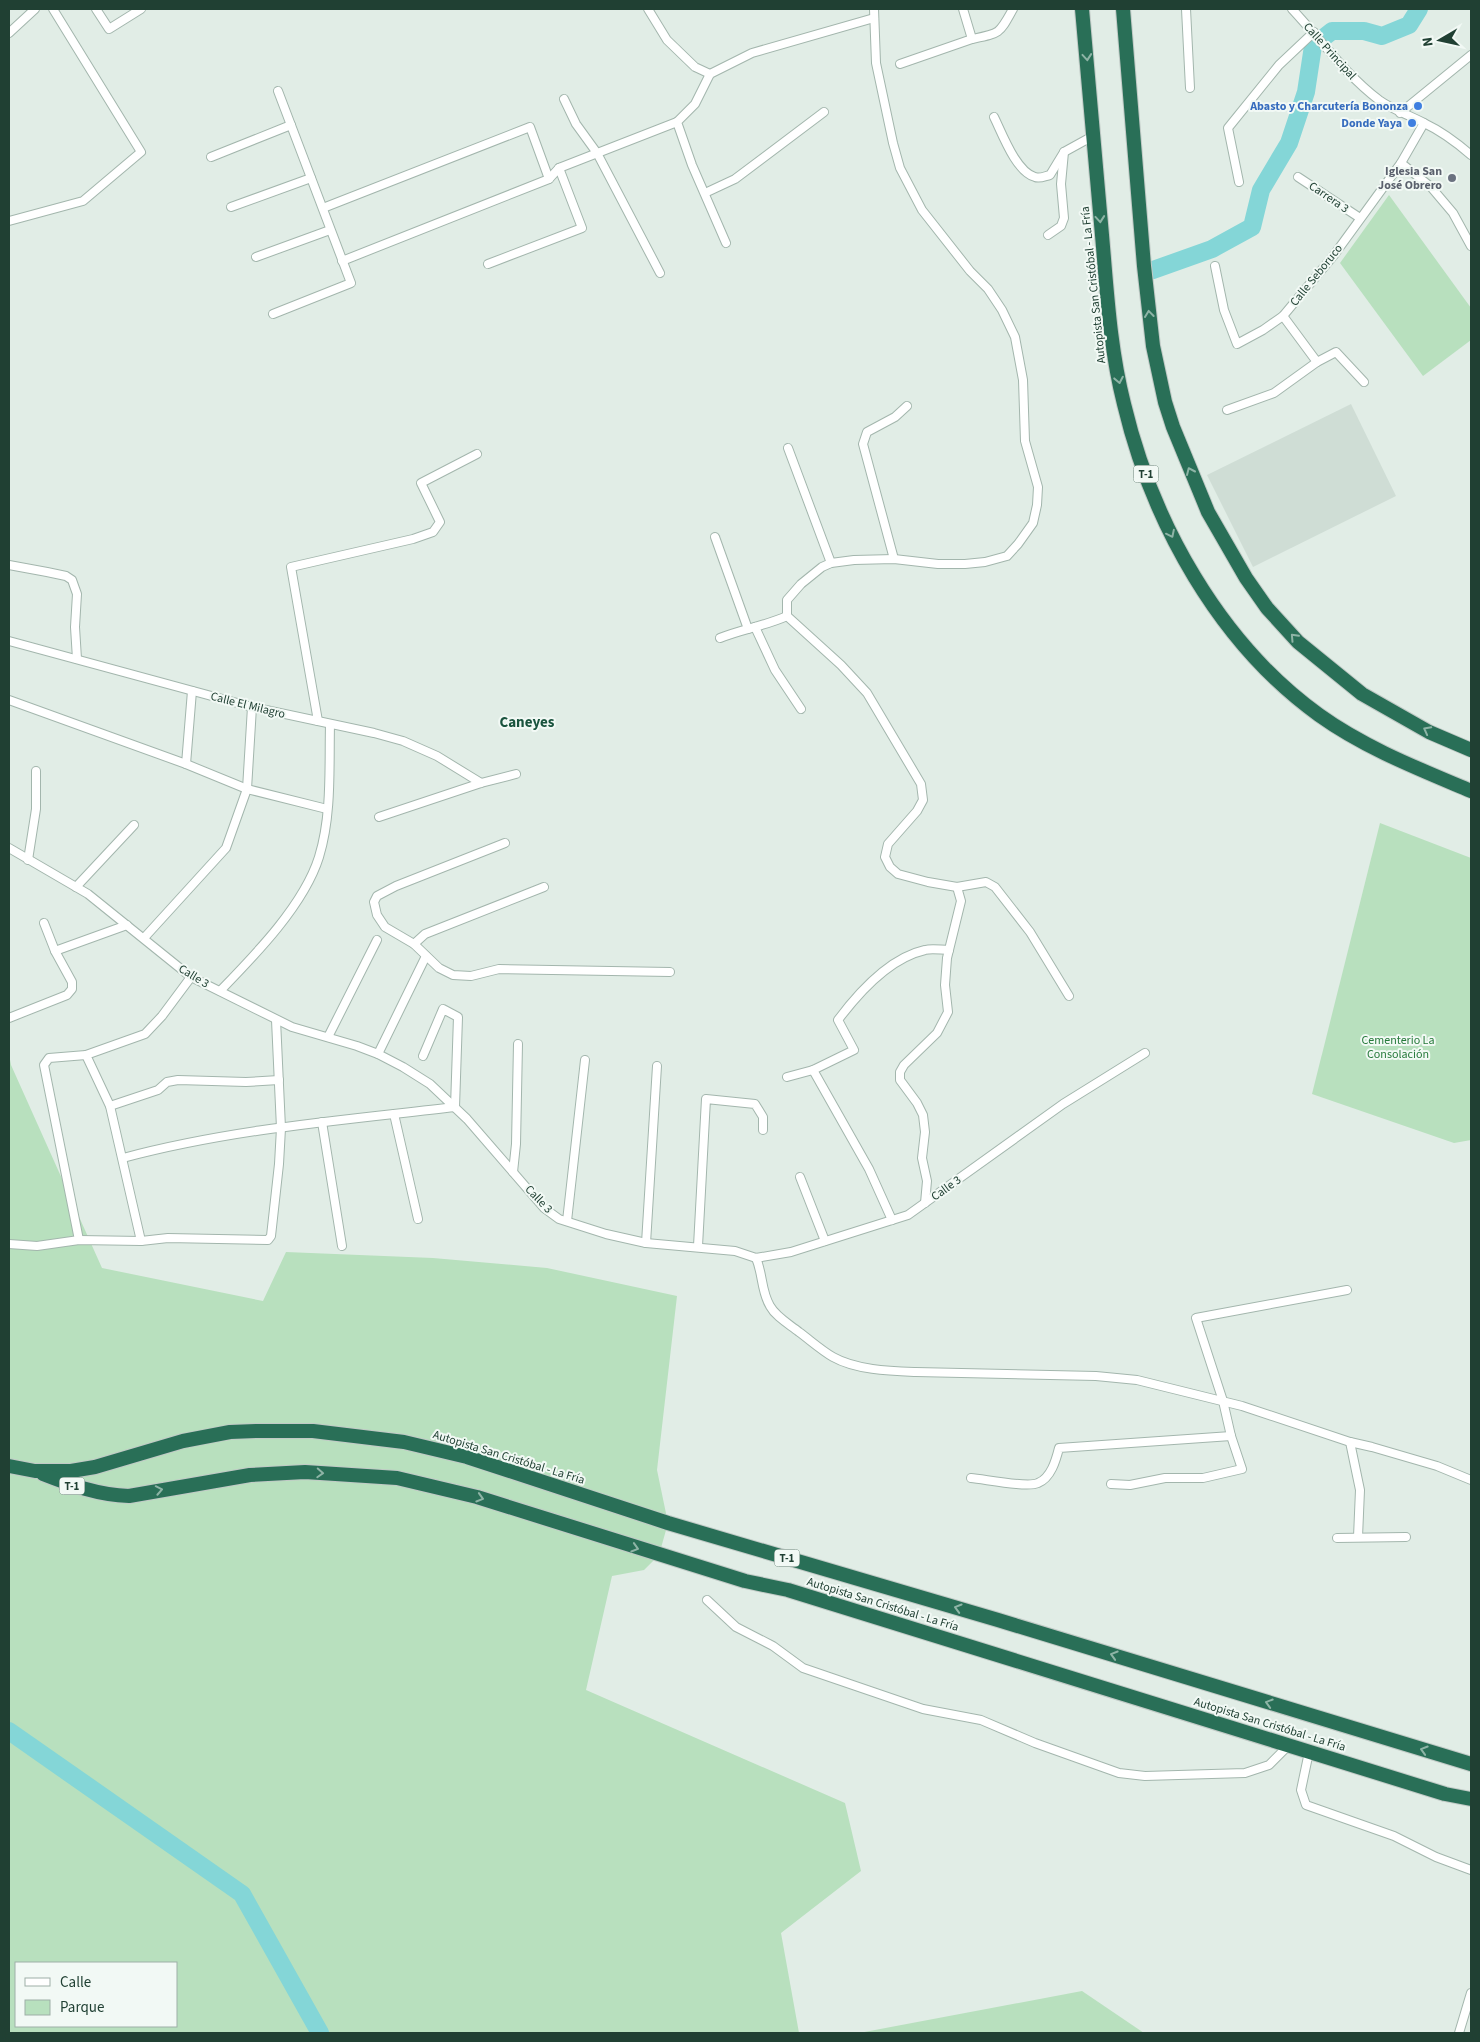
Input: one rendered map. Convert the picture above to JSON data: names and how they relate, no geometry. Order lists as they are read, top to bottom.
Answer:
{
  "streets": {
    "highway": ["Autopista San Cristóbal - La Fría", "T-1"],
    "street": [
      "Calle Principal",
      "Carrera 3",
      "Calle Seboruco",
      "Calle El Milagro",
      "Calle 3"
    ]
  },
  "crossings": [
    ["Calle Principal", "Calle Seboruco"],
    ["Carrera 3", "Calle Seboruco"],
    ["Autopista San Cristóbal - La Fría", "T-1"]
  ],
  "districts": ["Caneyes"],
  "parks": ["Cementerio La Consolación"],
  "places": ["Abasto y Charcutería Bononza", "Donde Yaya", "Iglesia San José Obrero"],
  "legend": ["Calle", "Parque"],
  "north": "left"
}
